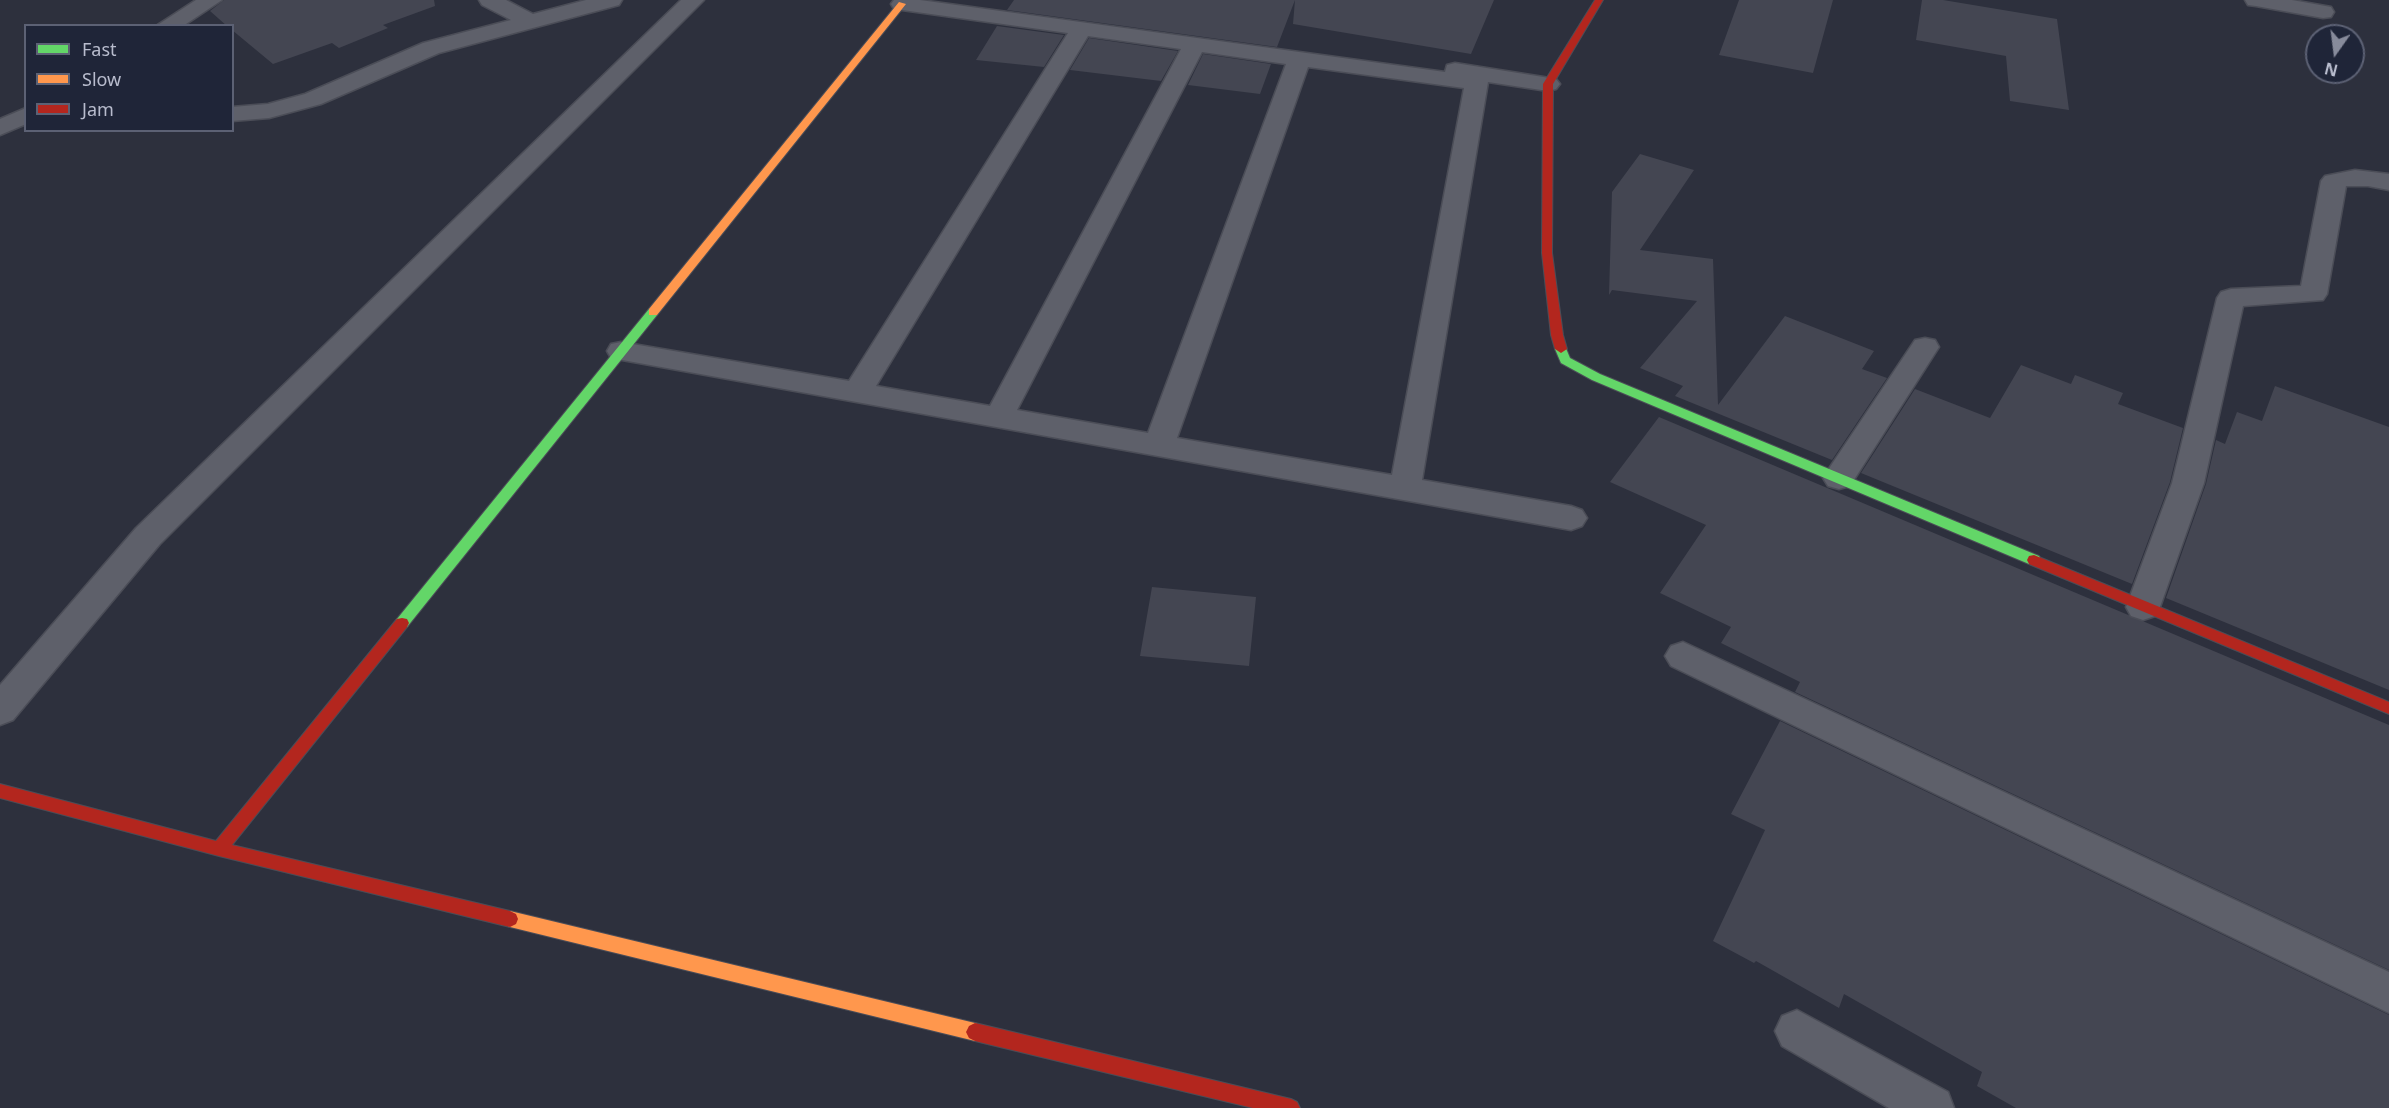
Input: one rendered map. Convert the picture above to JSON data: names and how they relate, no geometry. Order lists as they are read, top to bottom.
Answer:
{
  "legend": ["Fast", "Slow", "Jam"],
  "north": "bottom"
}
